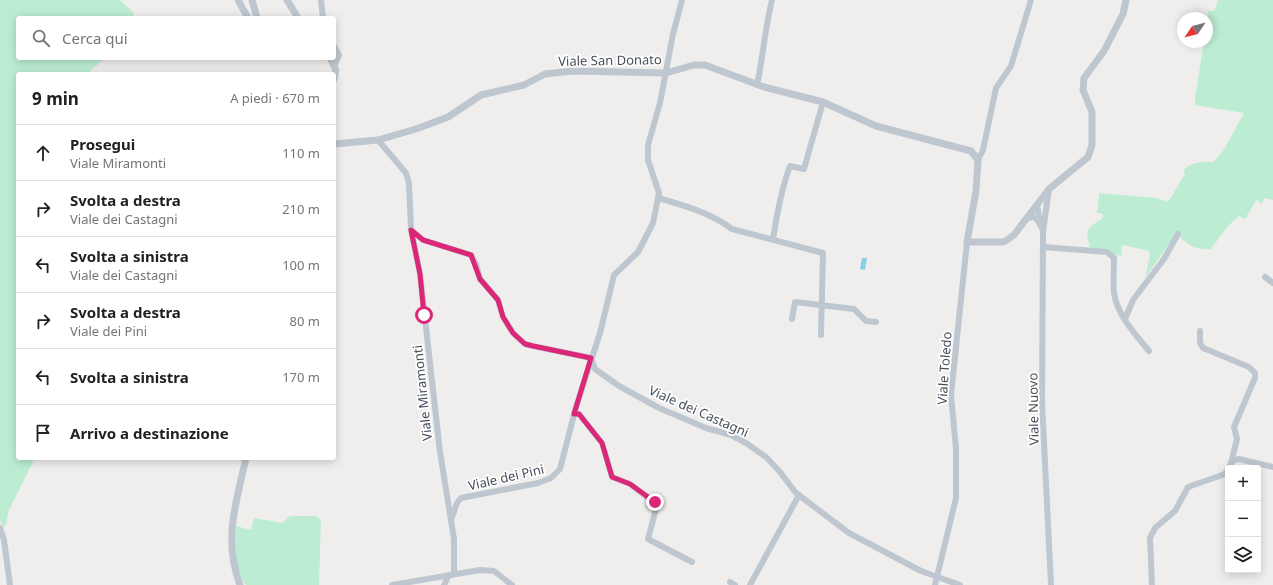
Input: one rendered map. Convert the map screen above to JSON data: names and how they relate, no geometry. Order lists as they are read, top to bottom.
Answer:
{
  "streets": {
    "street": [
      "Viale San Donato",
      "Viale Toledo",
      "Viale Miramonti",
      "Viale Nuovo",
      "Viale dei Castagni",
      "Viale dei Pini"
    ]
  },
  "crossings": [
    ["Viale San Donato", "Viale Toledo"],
    ["Viale San Donato", "Viale Miramonti"],
    ["Viale San Donato", "Viale dei Pini"],
    ["Viale Toledo", "Viale dei Castagni"],
    ["Viale Miramonti", "Viale dei Pini"],
    ["Viale dei Castagni", "Viale dei Pini"]
  ],
  "north": "bottom left",
  "page": {
    "search": "Cerca qui",
    "heading": ["9 min", "A piedi · 670 m"],
    "list": [
      ["Prosegui", "Viale Miramonti", "110 m"],
      ["Svolta a destra", "Viale dei Castagni", "210 m"],
      ["Svolta a sinistra", "Viale dei Castagni", "100 m"],
      ["Svolta a destra", "Viale dei Pini", "80 m"],
      ["Svolta a sinistra", "170 m"],
      "Arrivo a destinazione"
    ],
    "map_buttons": ["+", "−"]
  }
}
